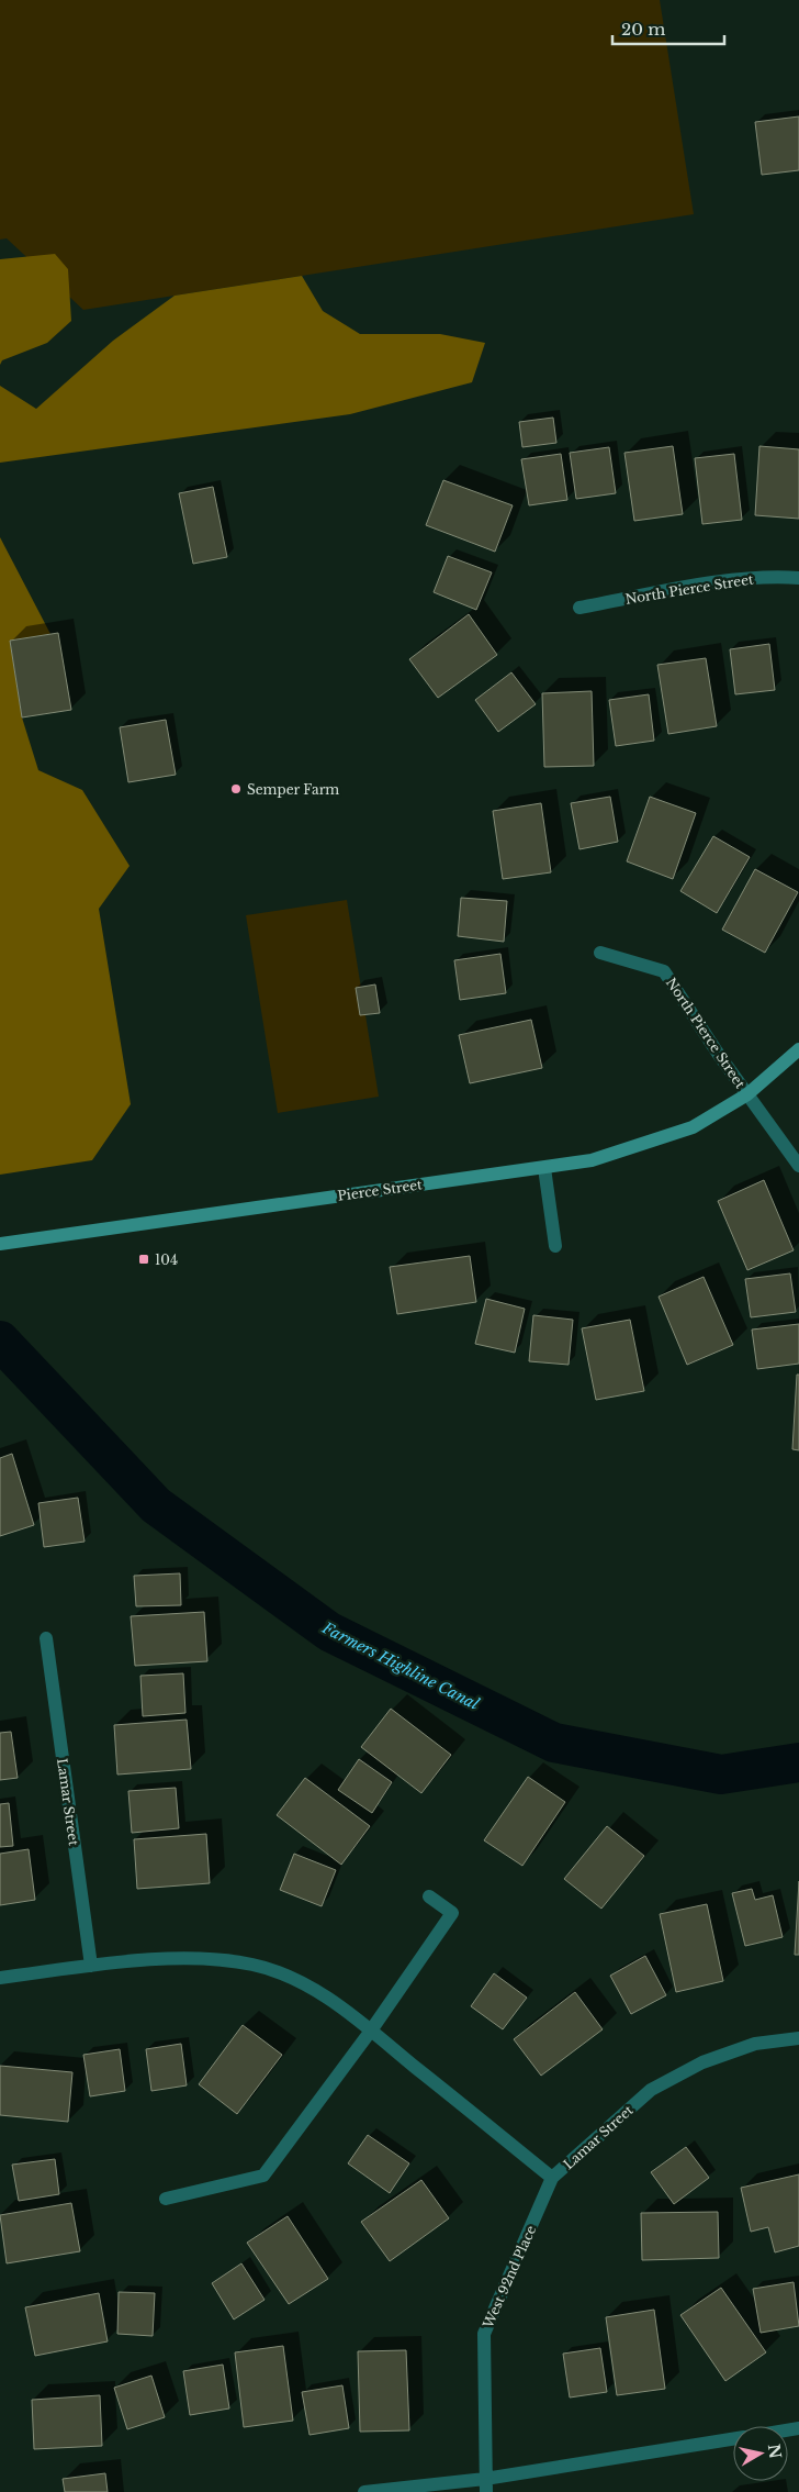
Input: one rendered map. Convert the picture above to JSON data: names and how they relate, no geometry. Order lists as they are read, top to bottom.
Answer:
{
  "streets": {
    "street": [
      "North Pierce Street",
      "Pierce Street",
      "Lamar Street",
      "West 92nd Place"
    ]
  },
  "crossings": [
    ["North Pierce Street", "Pierce Street"],
    ["Lamar Street", "West 92nd Place"]
  ],
  "water": ["Farmers Highline Canal"],
  "places": {
    "other": ["Semper Farm"],
    "transit": ["104"]
  },
  "scale_bar": "20 m",
  "north": "right"
}
